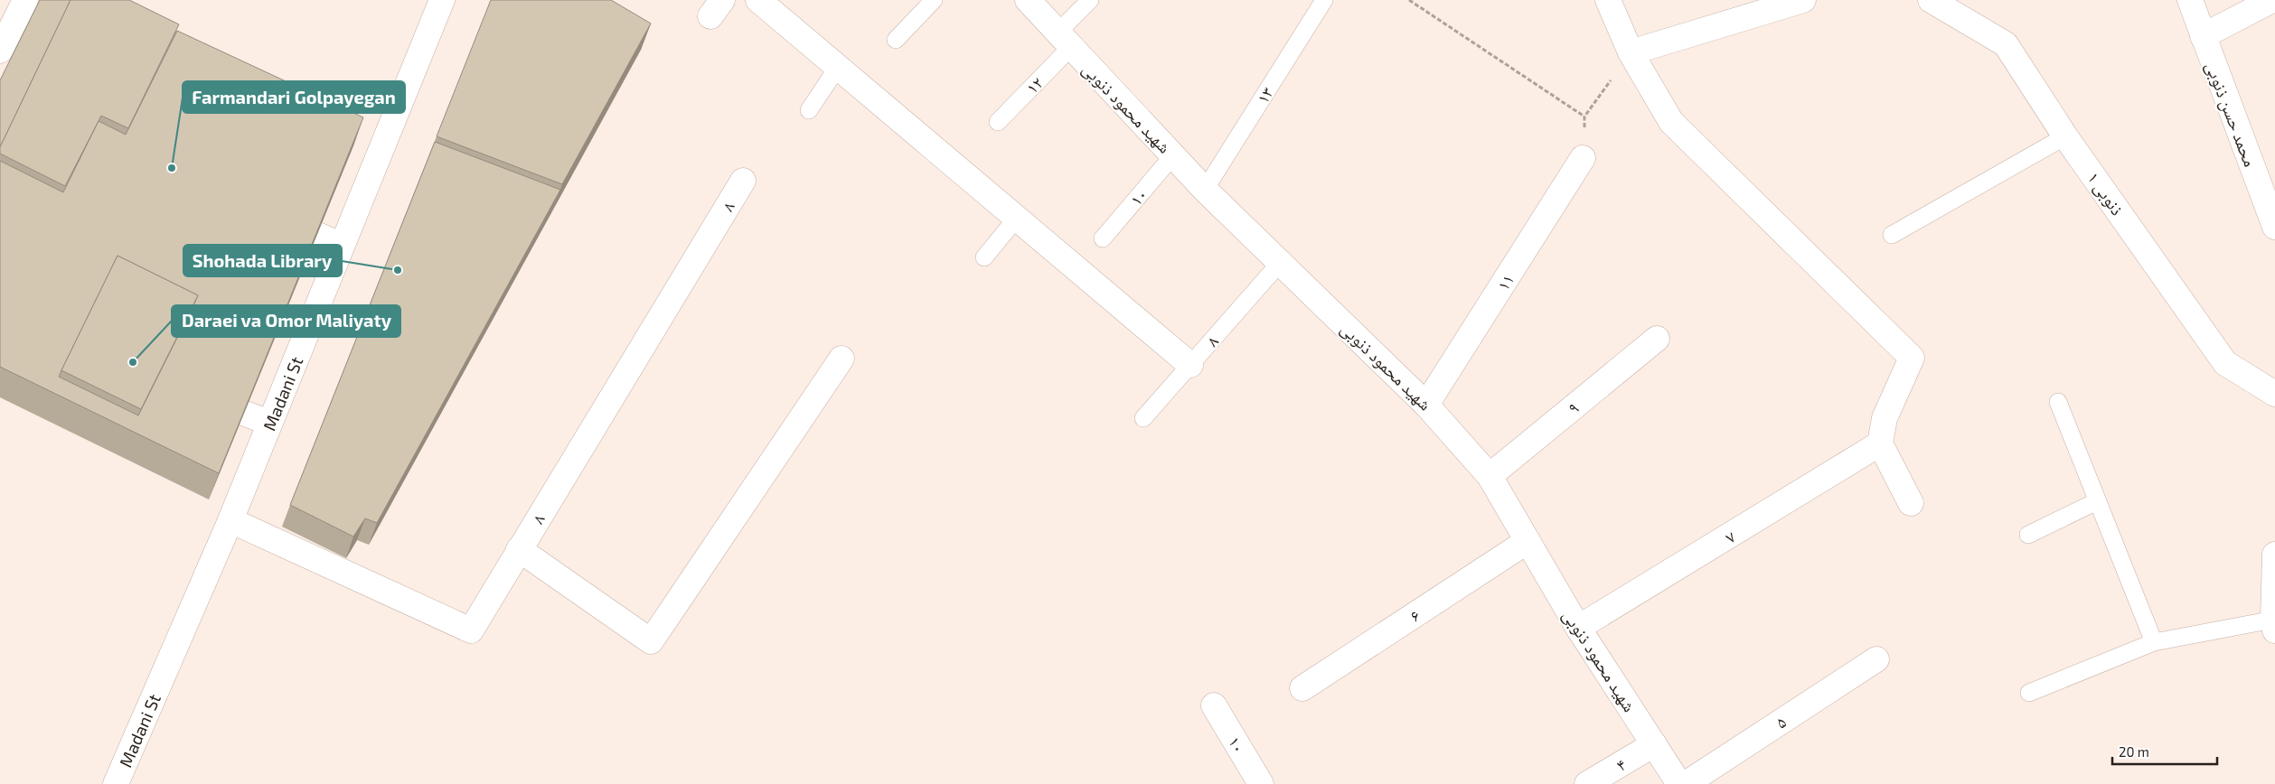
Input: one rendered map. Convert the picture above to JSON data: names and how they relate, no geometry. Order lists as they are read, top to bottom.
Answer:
{
  "streets": {
    "street": [
      "شهید محمود ذنوبی",
      "محمد حسن ذنوبی",
      "ذنوبی ۱",
      "۱۰",
      "۸",
      "۱۱",
      "Madani St",
      "۹",
      "۷",
      "۶",
      "۵",
      "۴"
    ],
    "lane": ["۱۲", "۱۳"]
  },
  "crossings": [
    ["۱۲", "شهید محمود ذنوبی"],
    ["۱۳", "شهید محمود ذنوبی"],
    ["شهید محمود ذنوبی", "۱۰"],
    ["شهید محمود ذنوبی", "۸"],
    ["شهید محمود ذنوبی", "۱۱"],
    ["شهید محمود ذنوبی", "۹"],
    ["شهید محمود ذنوبی", "۷"],
    ["شهید محمود ذنوبی", "۶"],
    ["شهید محمود ذنوبی", "۴"],
    ["۸", "Madani St"]
  ],
  "places": ["Farmandari Golpayegan", "Shohada Library", "Daraei va Omor Maliyaty"],
  "scale_bar": "20 m"
}
